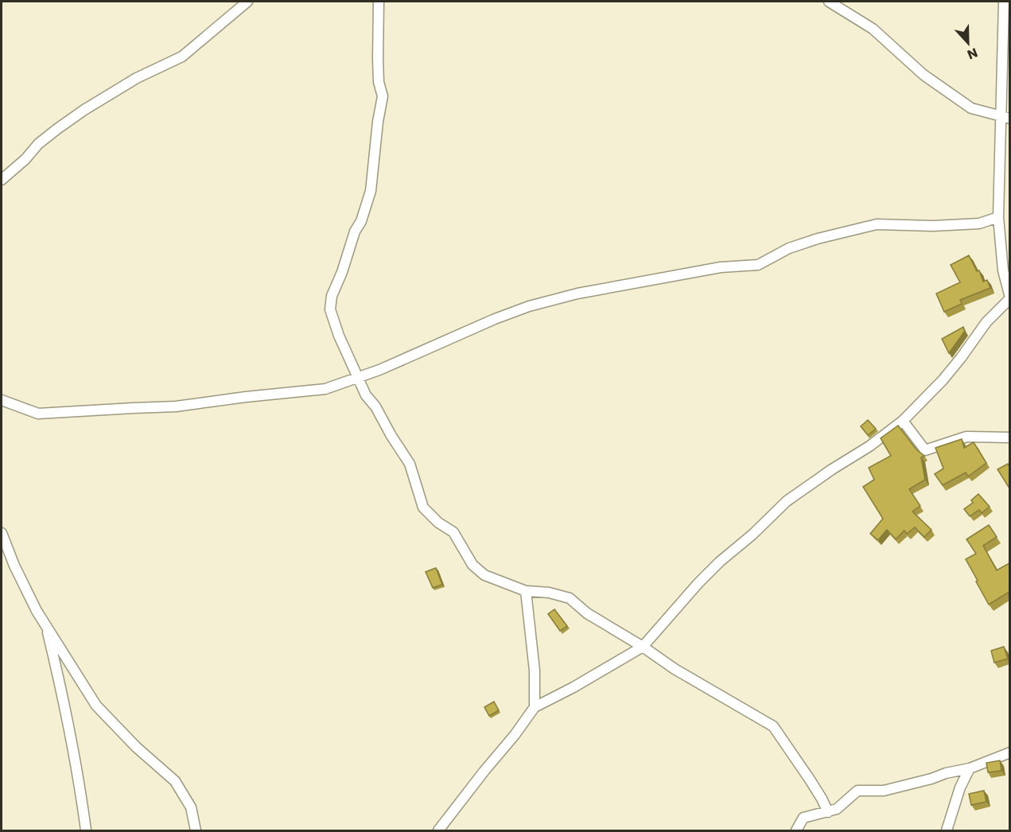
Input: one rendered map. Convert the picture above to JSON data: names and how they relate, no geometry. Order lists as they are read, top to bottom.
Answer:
{
  "north": "bottom"
}
